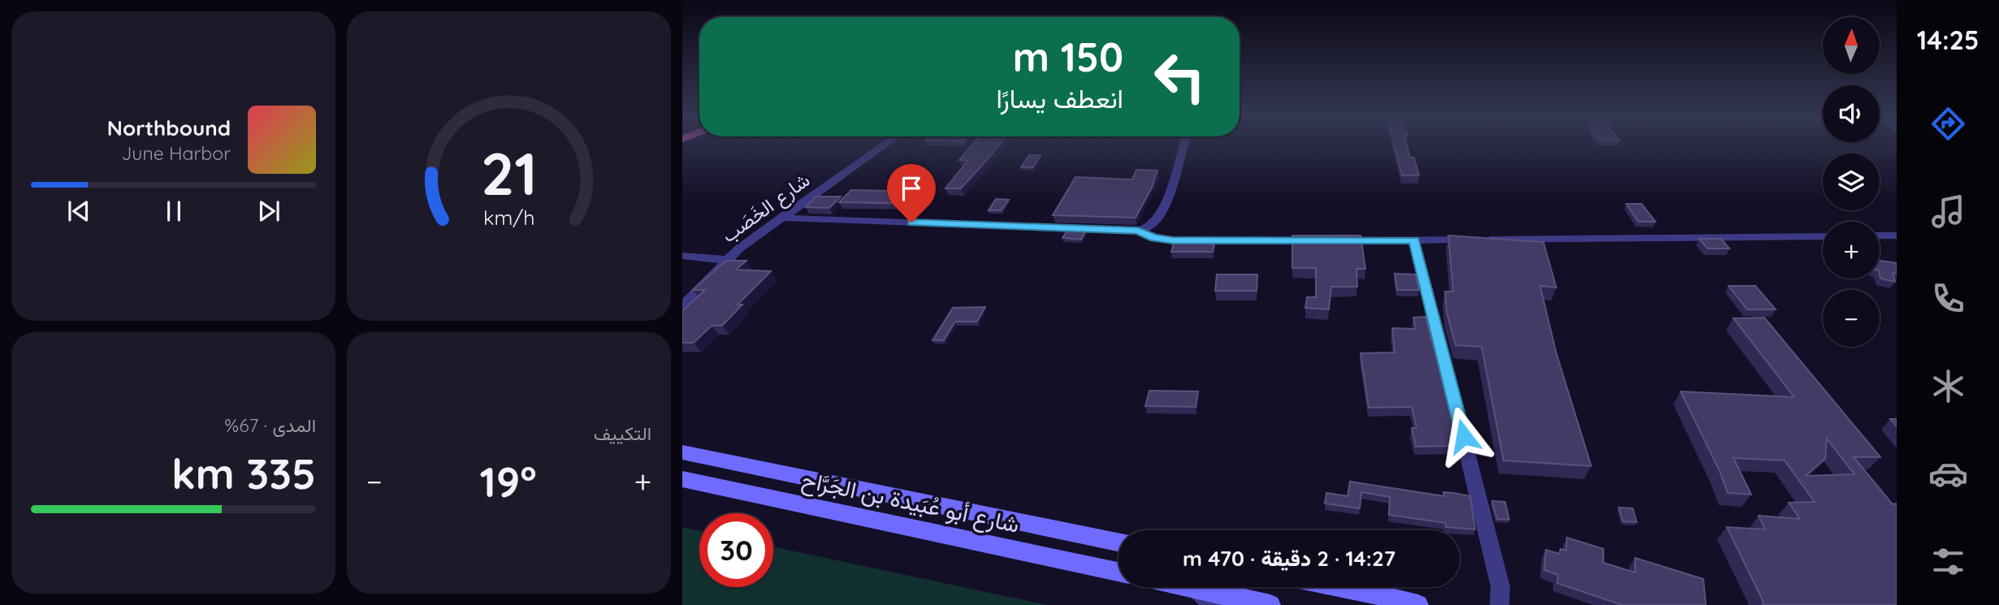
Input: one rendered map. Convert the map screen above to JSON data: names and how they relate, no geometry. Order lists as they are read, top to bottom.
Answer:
{
  "streets": {
    "main road": ["شارع أبو عُبَيدة بن الجَرَّاح"],
    "street": ["شارع الخَصَب"]
  },
  "north": "top",
  "page": {
    "tabs": "14:25",
    "map_buttons": ["+", "−"],
    "turn": ["150 m", "انعطف يسارًا"],
    "song": ["Northbound", "June Harbor"],
    "tile": [
      "التكييف",
      ["المدى · 67%", "335 km"]
    ],
    "heat": ["−", "19°", "+"],
    "limit": "30",
    "trip": "14:27 · 2 دقيقة · 470 m",
    "gauge": ["21", "km/h"]
  }
}
